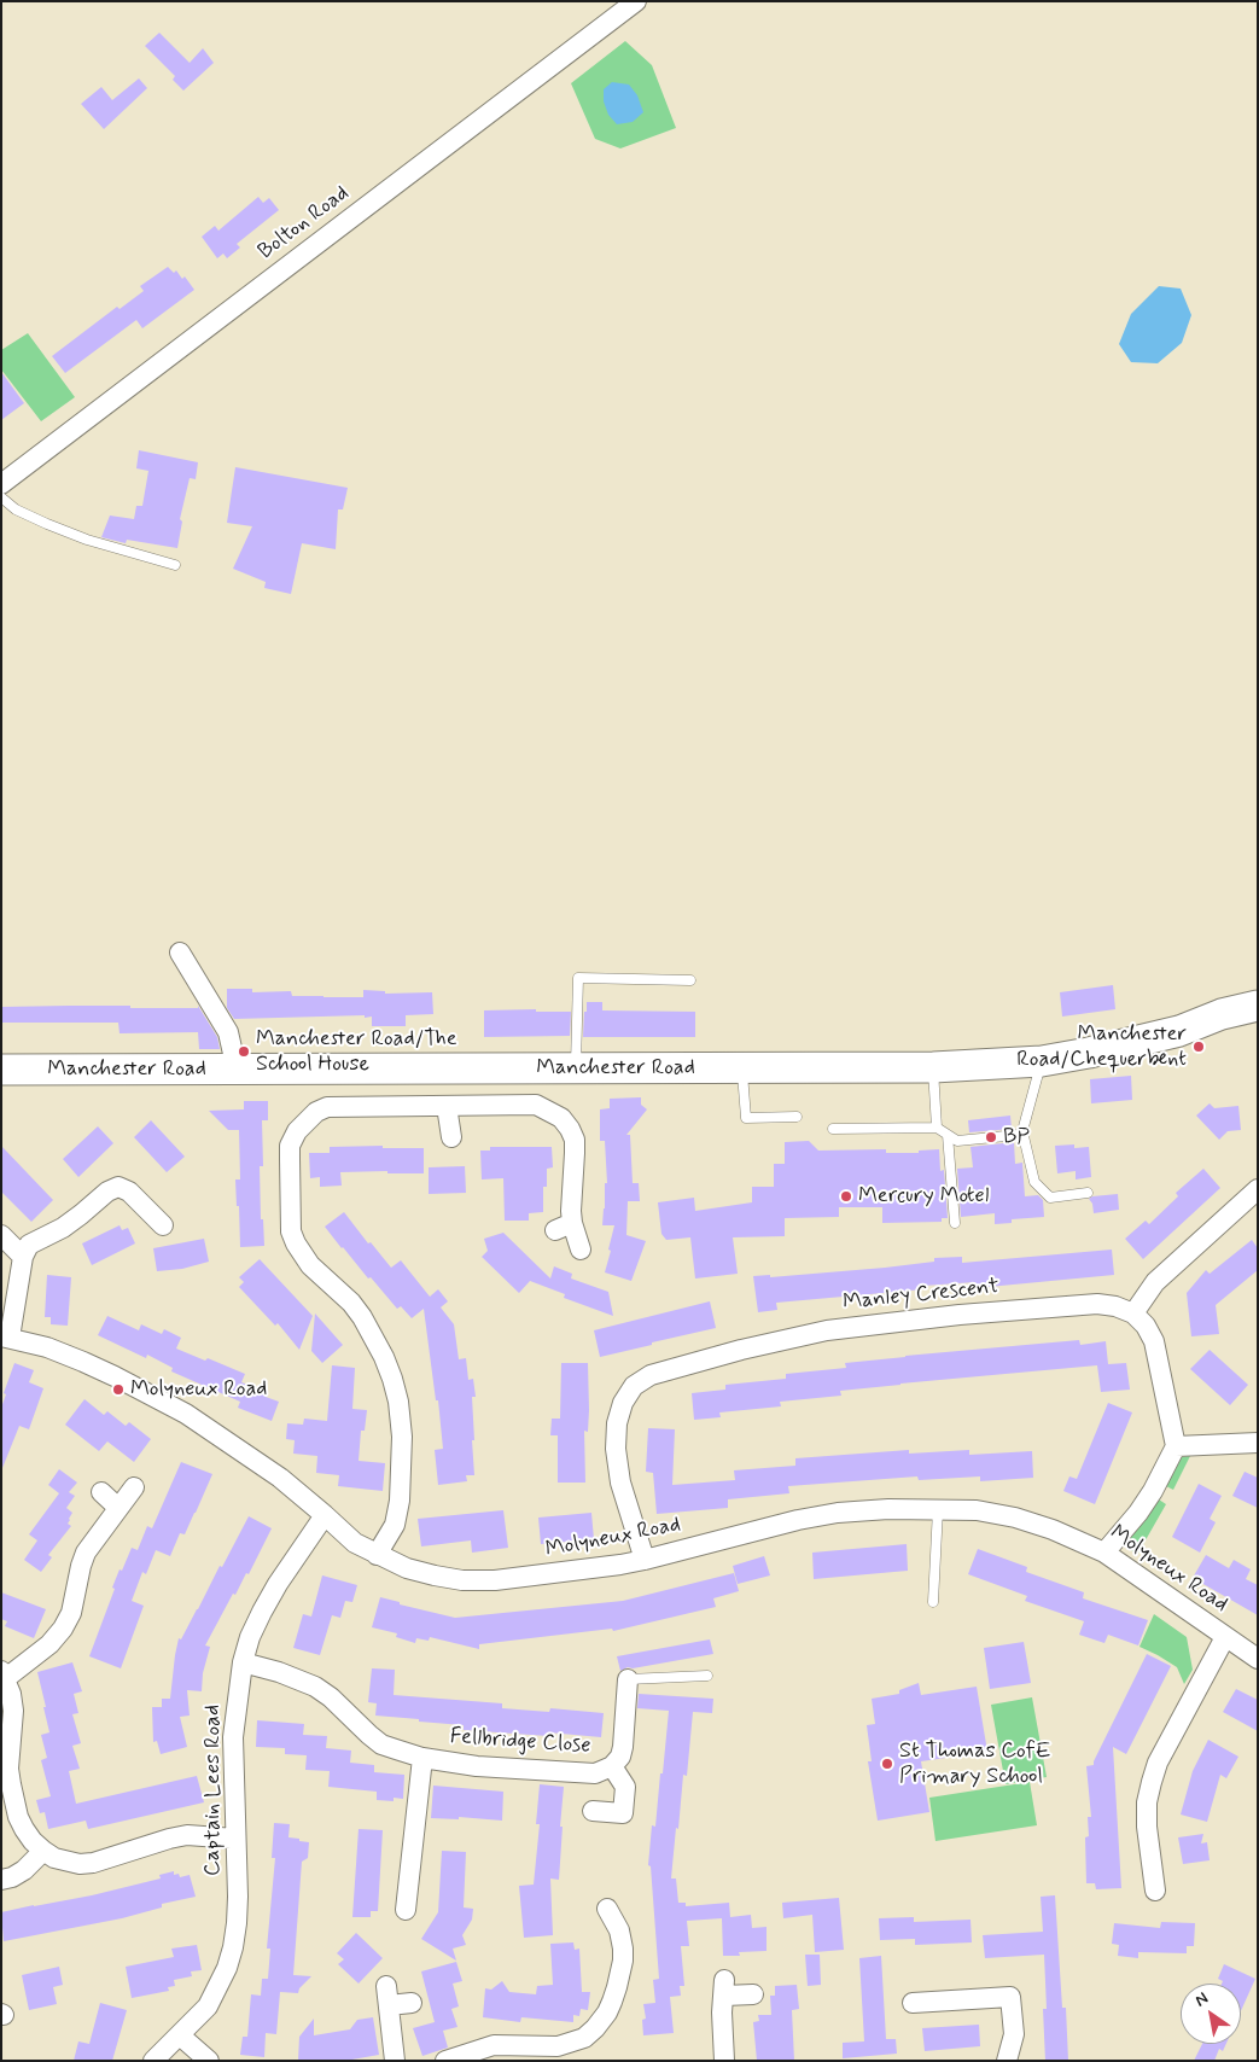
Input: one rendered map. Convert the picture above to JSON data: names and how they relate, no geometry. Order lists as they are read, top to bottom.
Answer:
{
  "streets": {
    "main road": ["Manchester Road"],
    "street": [
      "Bolton Road",
      "Manley Crescent",
      "Molyneux Road",
      "Fellbridge Close",
      "Captain Lees Road"
    ]
  },
  "crossings": [
    ["Manley Crescent", "Molyneux Road"],
    ["Molyneux Road", "Captain Lees Road"],
    ["Fellbridge Close", "Captain Lees Road"]
  ],
  "places": [
    "Manchester Road/Chequerbent",
    "Manchester Road/The School House",
    "BP",
    "Mercury Motel",
    "Molyneux Road",
    "St Thomas CofE Primary School"
  ],
  "north": "top left"
}
